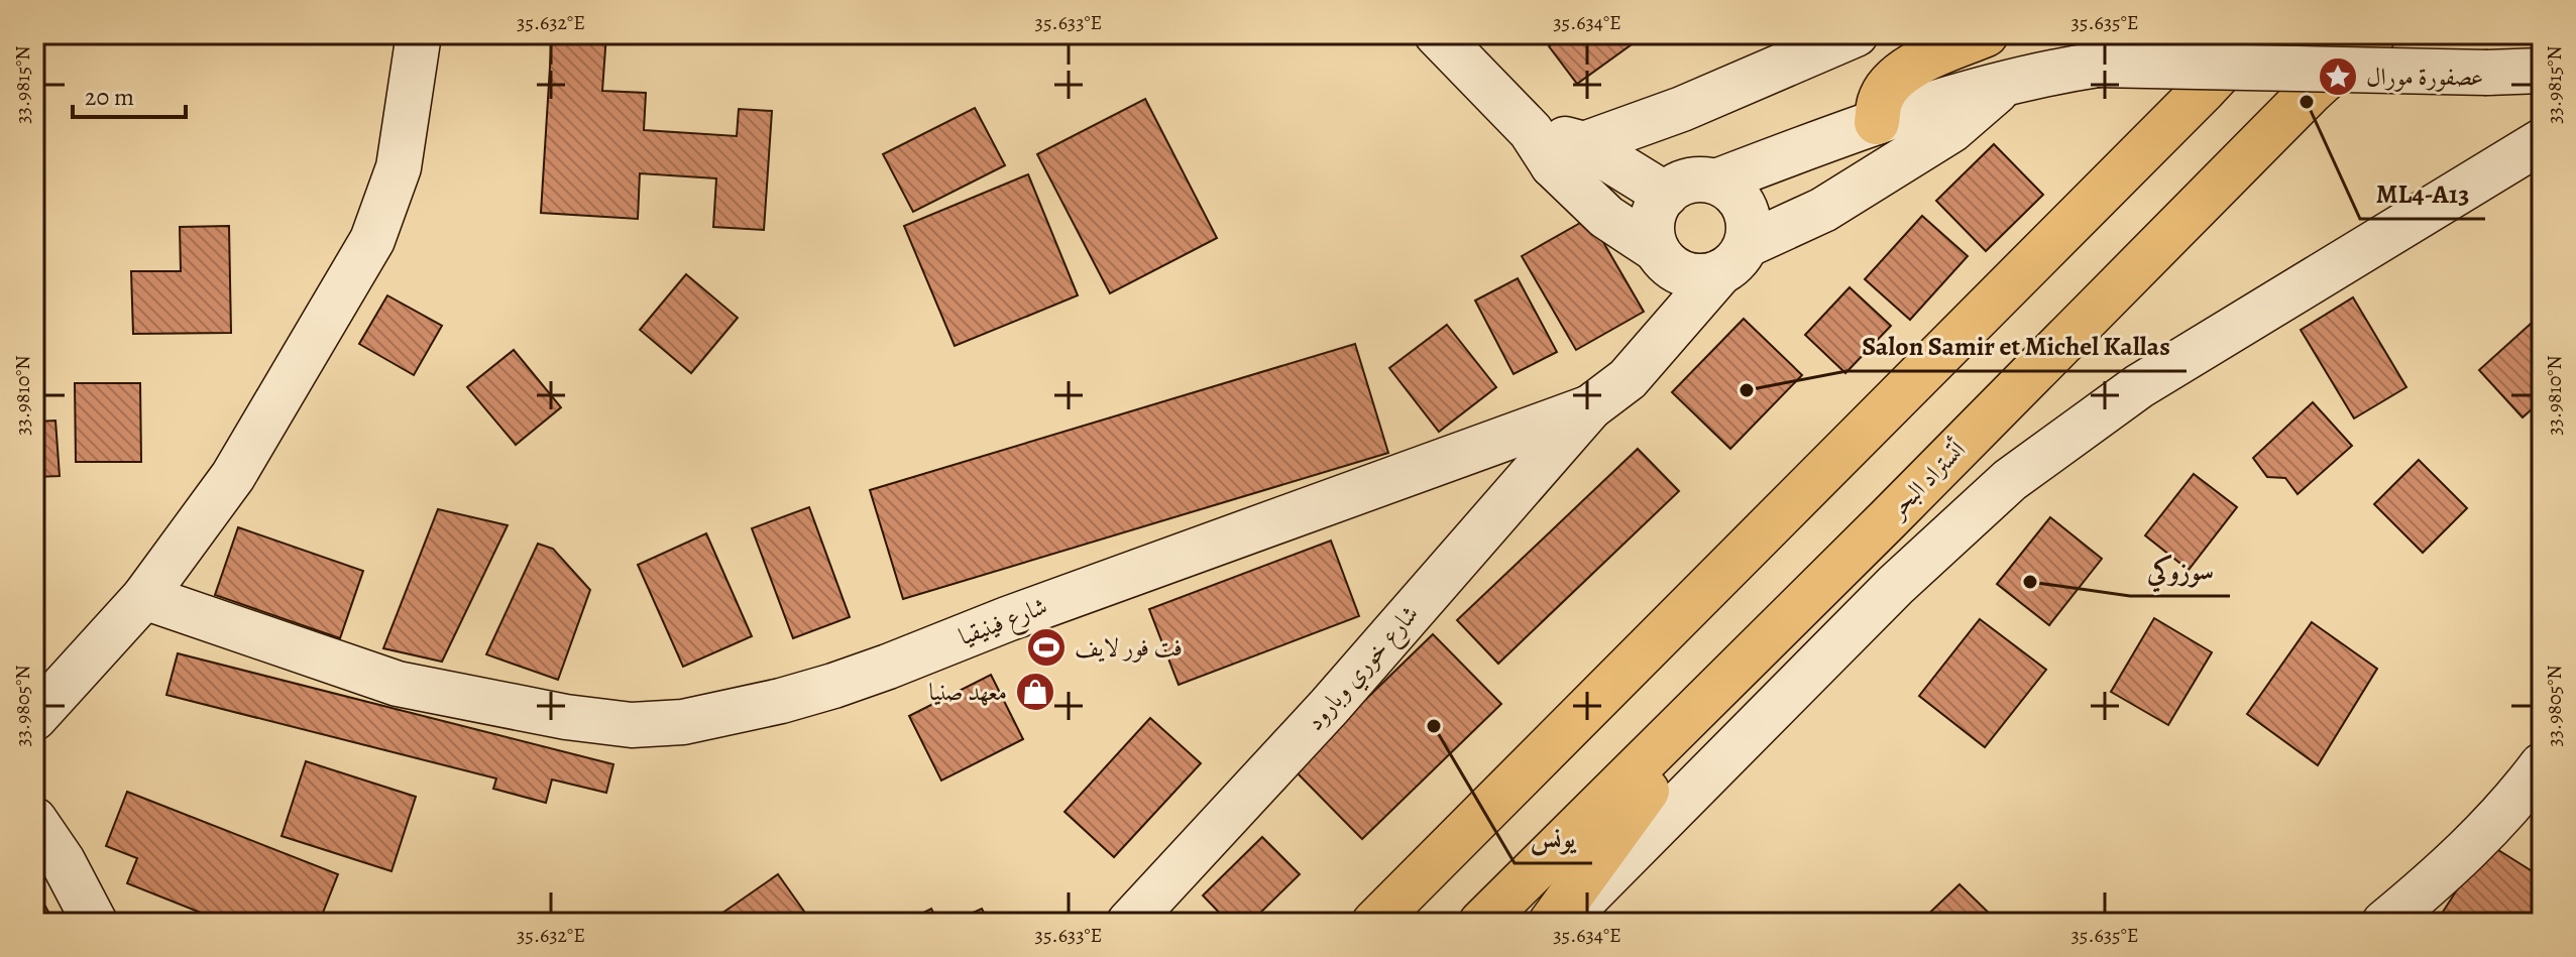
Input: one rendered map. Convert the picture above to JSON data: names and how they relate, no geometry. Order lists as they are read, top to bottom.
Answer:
{
  "streets": {
    "highway": ["أتستراد البحر"],
    "street": ["شارع فينيقيا", "شارع خوري وبارود"]
  },
  "crossings": [
    ["شارع فينيقيا", "شارع خوري وبارود"]
  ],
  "places": {
    "place": ["عصفورة مورال"],
    "other": [
      "ML4-A13",
      "Salon Samir et Michel Kallas",
      "سوزوكي",
      "يونس"
    ],
    "sports": ["فت فور لايف"],
    "shop": ["معهد صنيا"]
  },
  "scale_bar": "20 m",
  "coordinates": [
    "35.632°E",
    "35.633°E",
    "35.634°E",
    "35.635°E",
    "33.9815°N",
    "33.9810°N",
    "33.9805°N"
  ]
}
